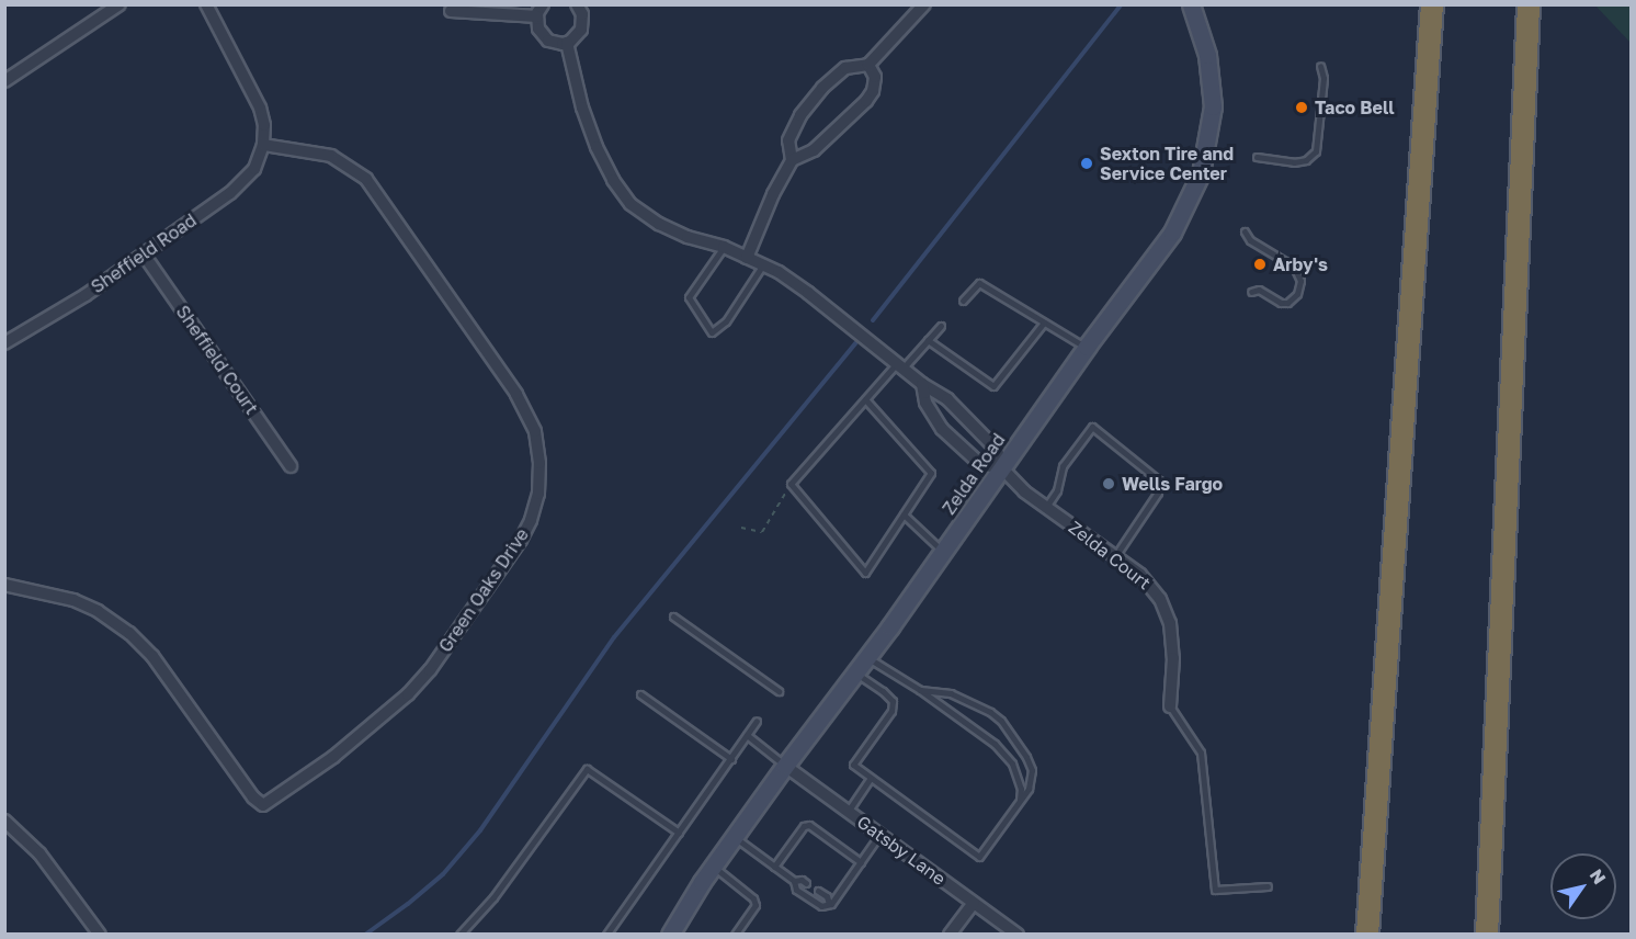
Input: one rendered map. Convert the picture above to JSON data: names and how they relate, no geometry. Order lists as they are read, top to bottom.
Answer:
{
  "streets": {
    "main road": ["Zelda Road"],
    "street": [
      "Sheffield Road",
      "Sheffield Court",
      "Zelda Court",
      "Green Oaks Drive",
      "Gatsby Lane"
    ]
  },
  "crossings": [
    ["Sheffield Road", "Sheffield Court"],
    ["Sheffield Road", "Green Oaks Drive"],
    ["Zelda Road", "Zelda Court"],
    ["Zelda Road", "Gatsby Lane"]
  ],
  "places": [
    "Taco Bell",
    "Sexton Tire and Service Center",
    "Arby's",
    "Wells Fargo"
  ],
  "north": "top right"
}
